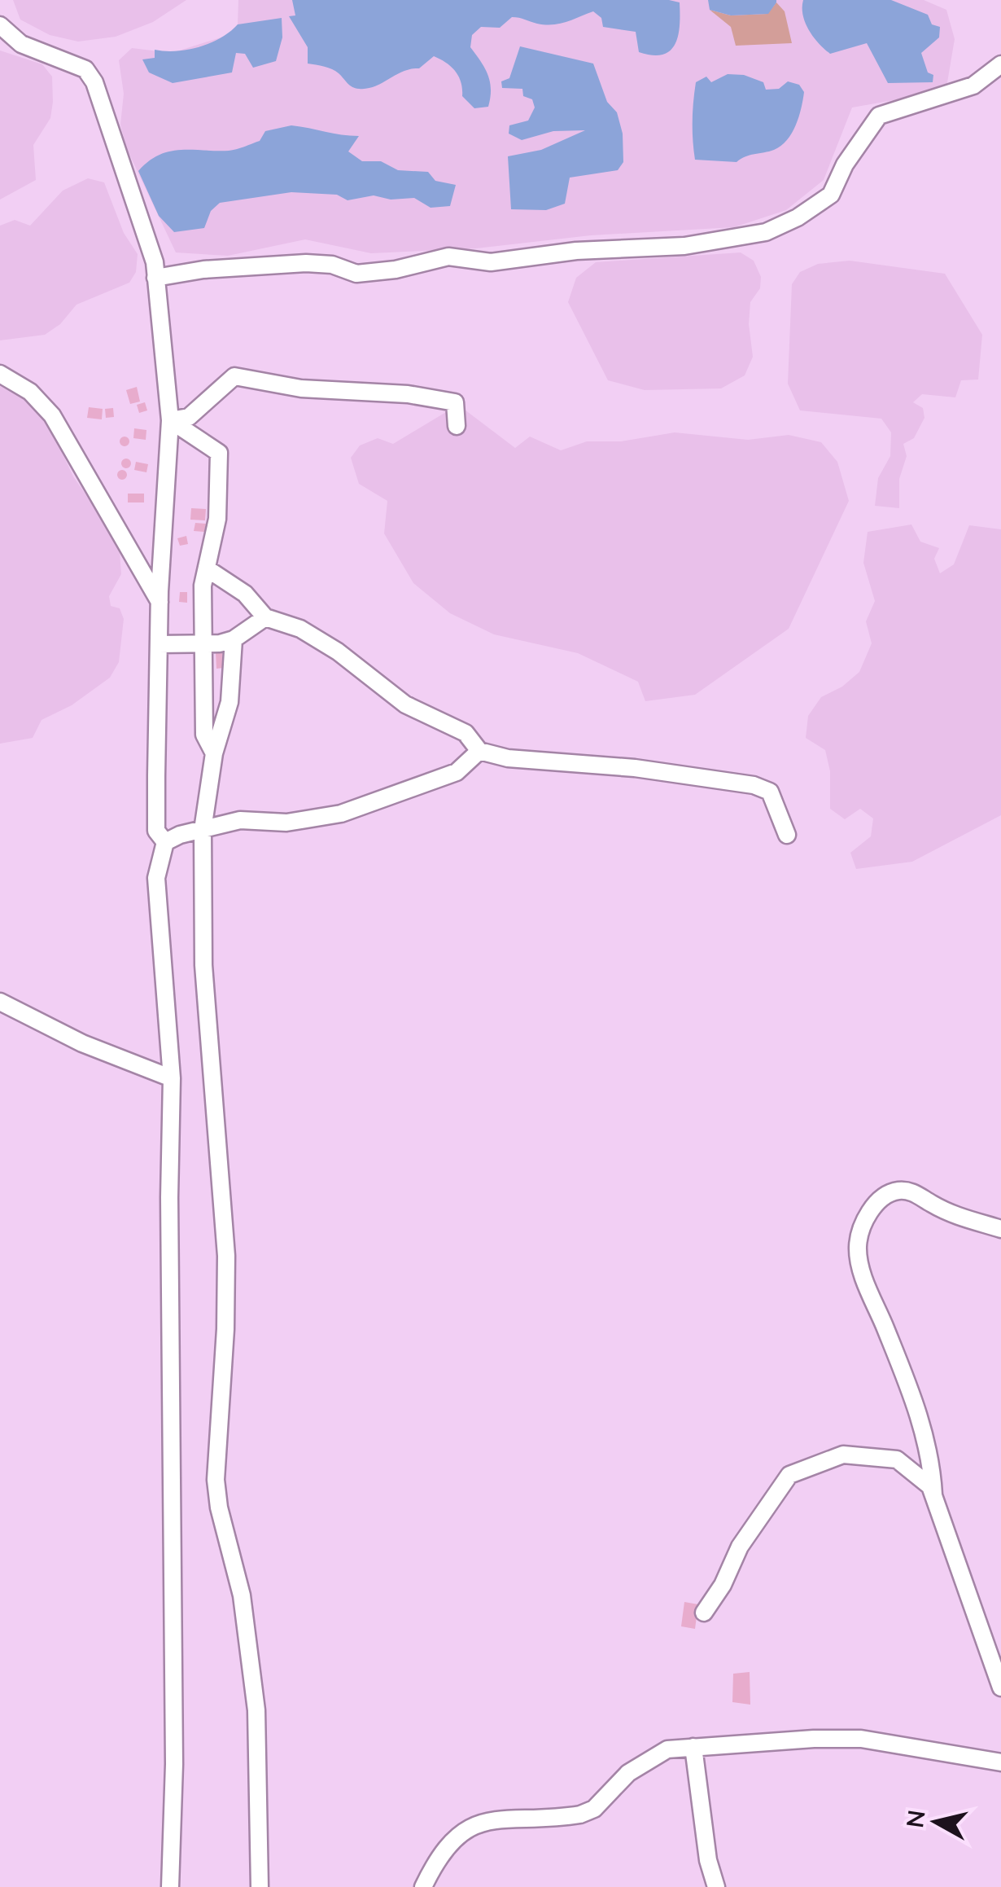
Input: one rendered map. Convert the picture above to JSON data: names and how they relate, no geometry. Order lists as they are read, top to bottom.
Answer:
{
  "north": "left"
}
